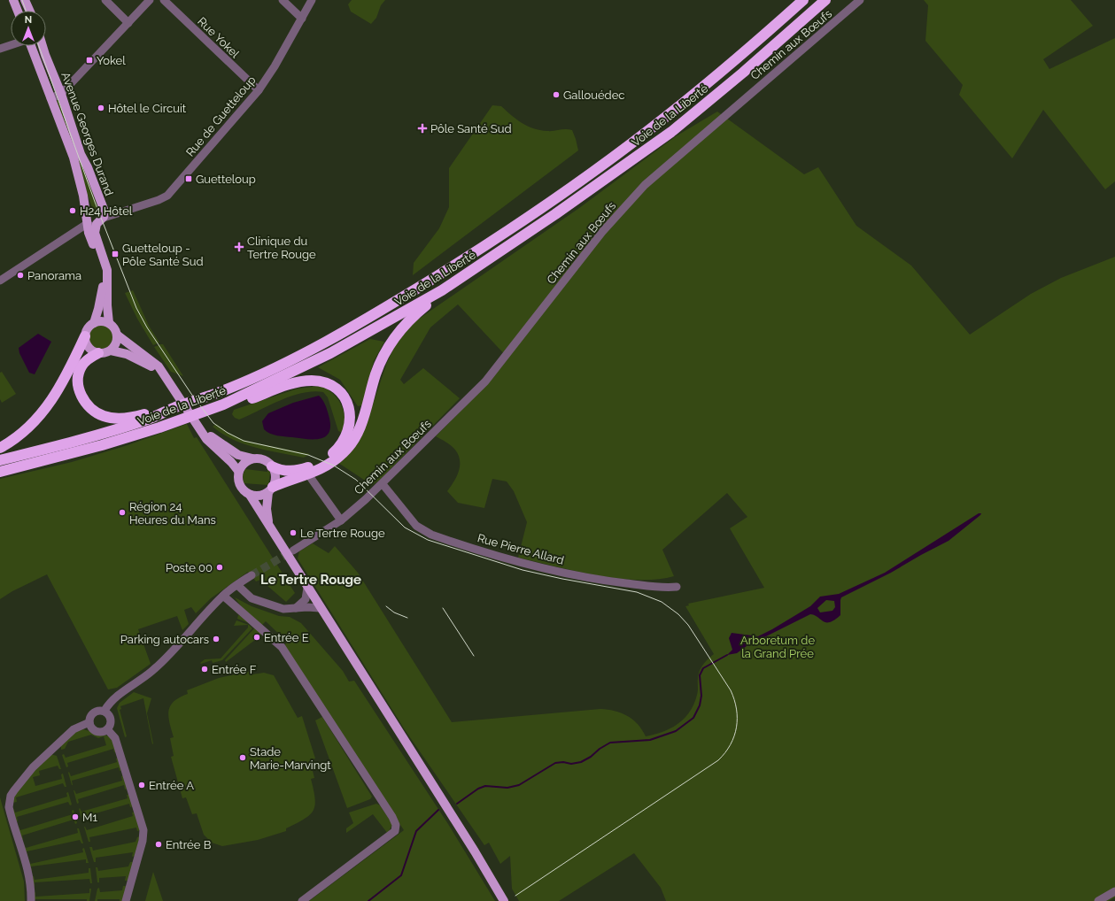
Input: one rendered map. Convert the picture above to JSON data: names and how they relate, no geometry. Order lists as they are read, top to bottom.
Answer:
{
  "streets": {
    "highway": ["Voie de la Liberté"],
    "main road": ["Avenue Georges Durand"],
    "street": [
      "Rue Yokel",
      "Chemin aux Bœufs",
      "Rue de Guetteloup",
      "Rue Pierre Allard"
    ]
  },
  "crossings": [
    ["Rue Yokel", "Rue de Guetteloup"],
    ["Chemin aux Bœufs", "Rue Pierre Allard"],
    ["Rue de Guetteloup", "Avenue Georges Durand"]
  ],
  "districts": ["Le Tertre Rouge"],
  "parks": ["Arboretum de la Grand Prée"],
  "places": {
    "transit": ["Yokel", "Guetteloup", "Guetteloup - Pôle Santé Sud"],
    "other": [
      "Gallouédec",
      "Hôtel le Circuit",
      "H24 Hôtel",
      "Panorama",
      "Région 24 Heures du Mans",
      "Le Tertre Rouge",
      "Poste 00",
      "Entrée E",
      "Parking autocars",
      "Entrée F",
      "Stade Marie-Marvingt",
      "Entrée A",
      "M1",
      "Entrée B"
    ],
    "health": ["Pôle Santé Sud", "Clinique du Tertre Rouge"]
  },
  "north": "top"
}
